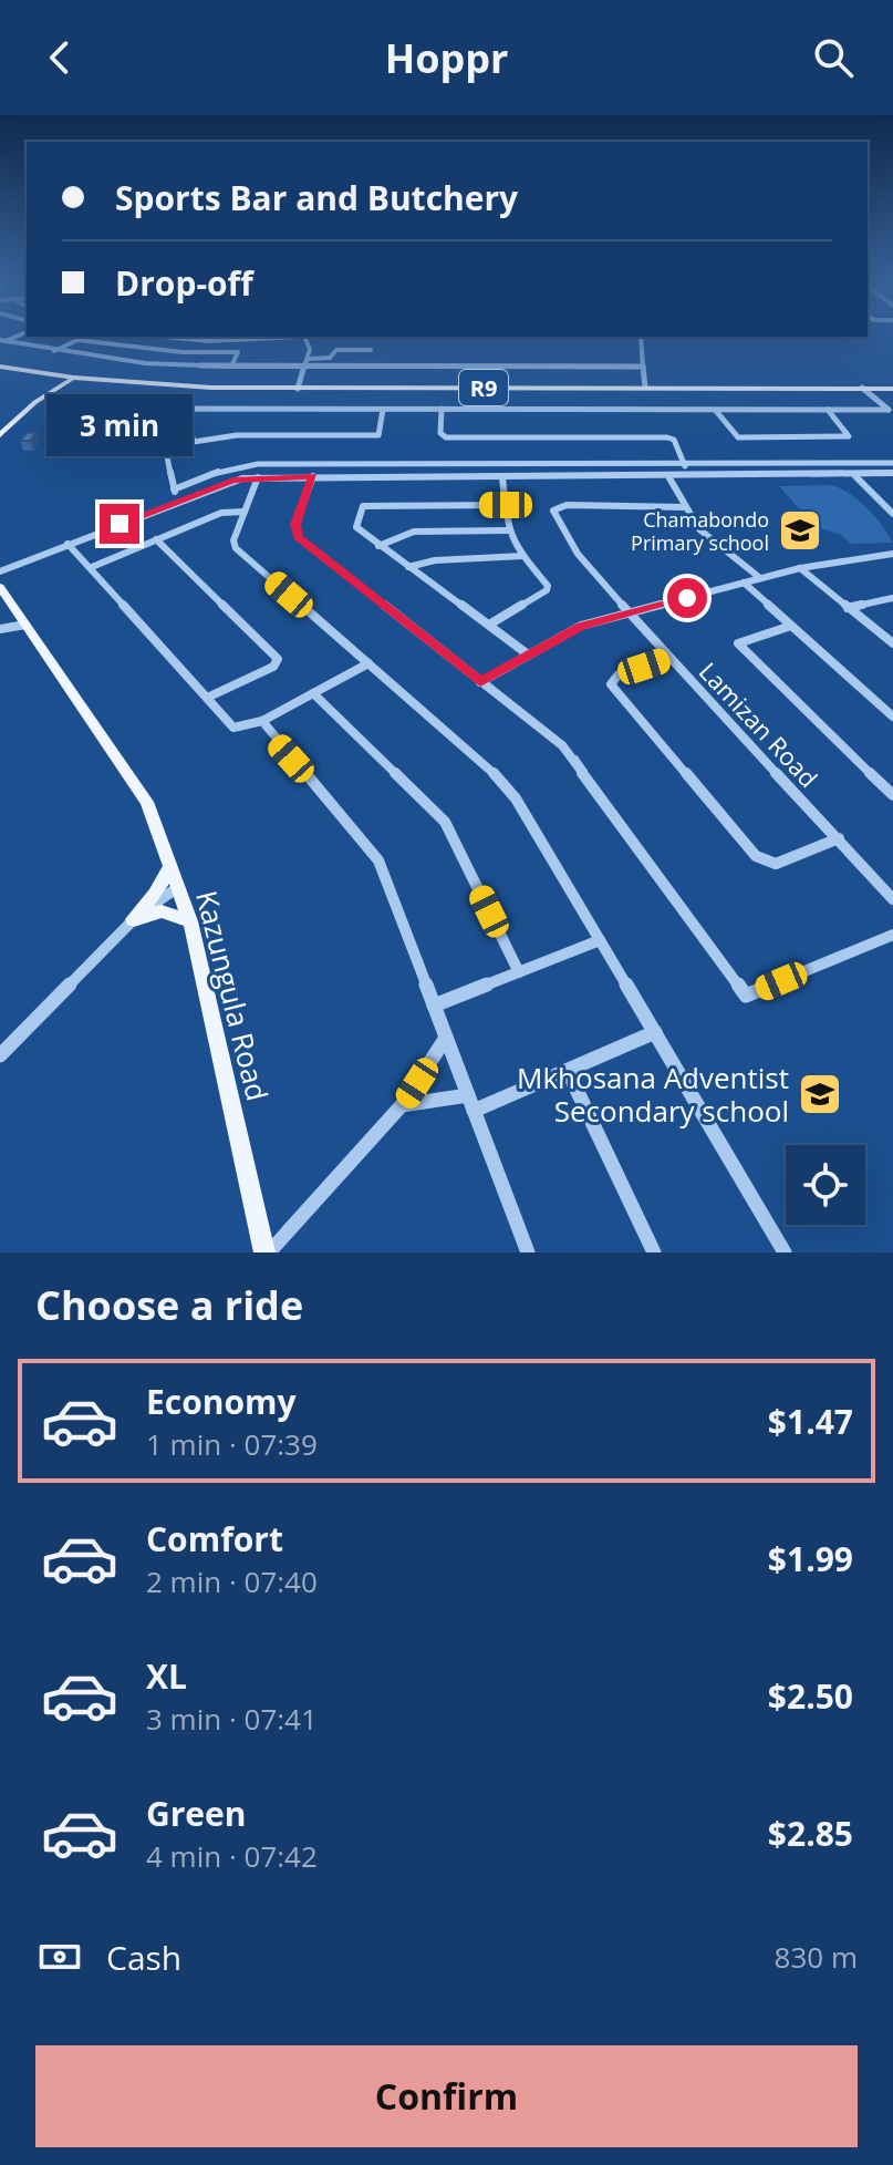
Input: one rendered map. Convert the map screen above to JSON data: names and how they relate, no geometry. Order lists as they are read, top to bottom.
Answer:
{
  "streets": {
    "highway": ["R9"],
    "main road": ["Kazungula Road"],
    "street": ["Lamizan Road"]
  },
  "places": {
    "school or university": ["Chamabondo Primary school", "Mkhosana Adventist Secondary school"]
  },
  "page": {
    "header": "Hoppr",
    "banner": ["Sports Bar and Butchery", "Drop-off"],
    "bubble": "3 min",
    "heading": "Choose a ride",
    "list": [
      {
        "name": "Economy",
        "note": "1 min · 07:39",
        "value": "$1.47"
      },
      {
        "name": "Comfort",
        "note": "2 min · 07:40",
        "value": "$1.99"
      },
      {
        "name": "XL",
        "note": "3 min · 07:41",
        "value": "$2.50"
      },
      {
        "name": "Green",
        "note": "4 min · 07:42",
        "value": "$2.85"
      }
    ],
    "pay": ["Cash", "830 m"],
    "buttons": "Confirm"
  }
}
